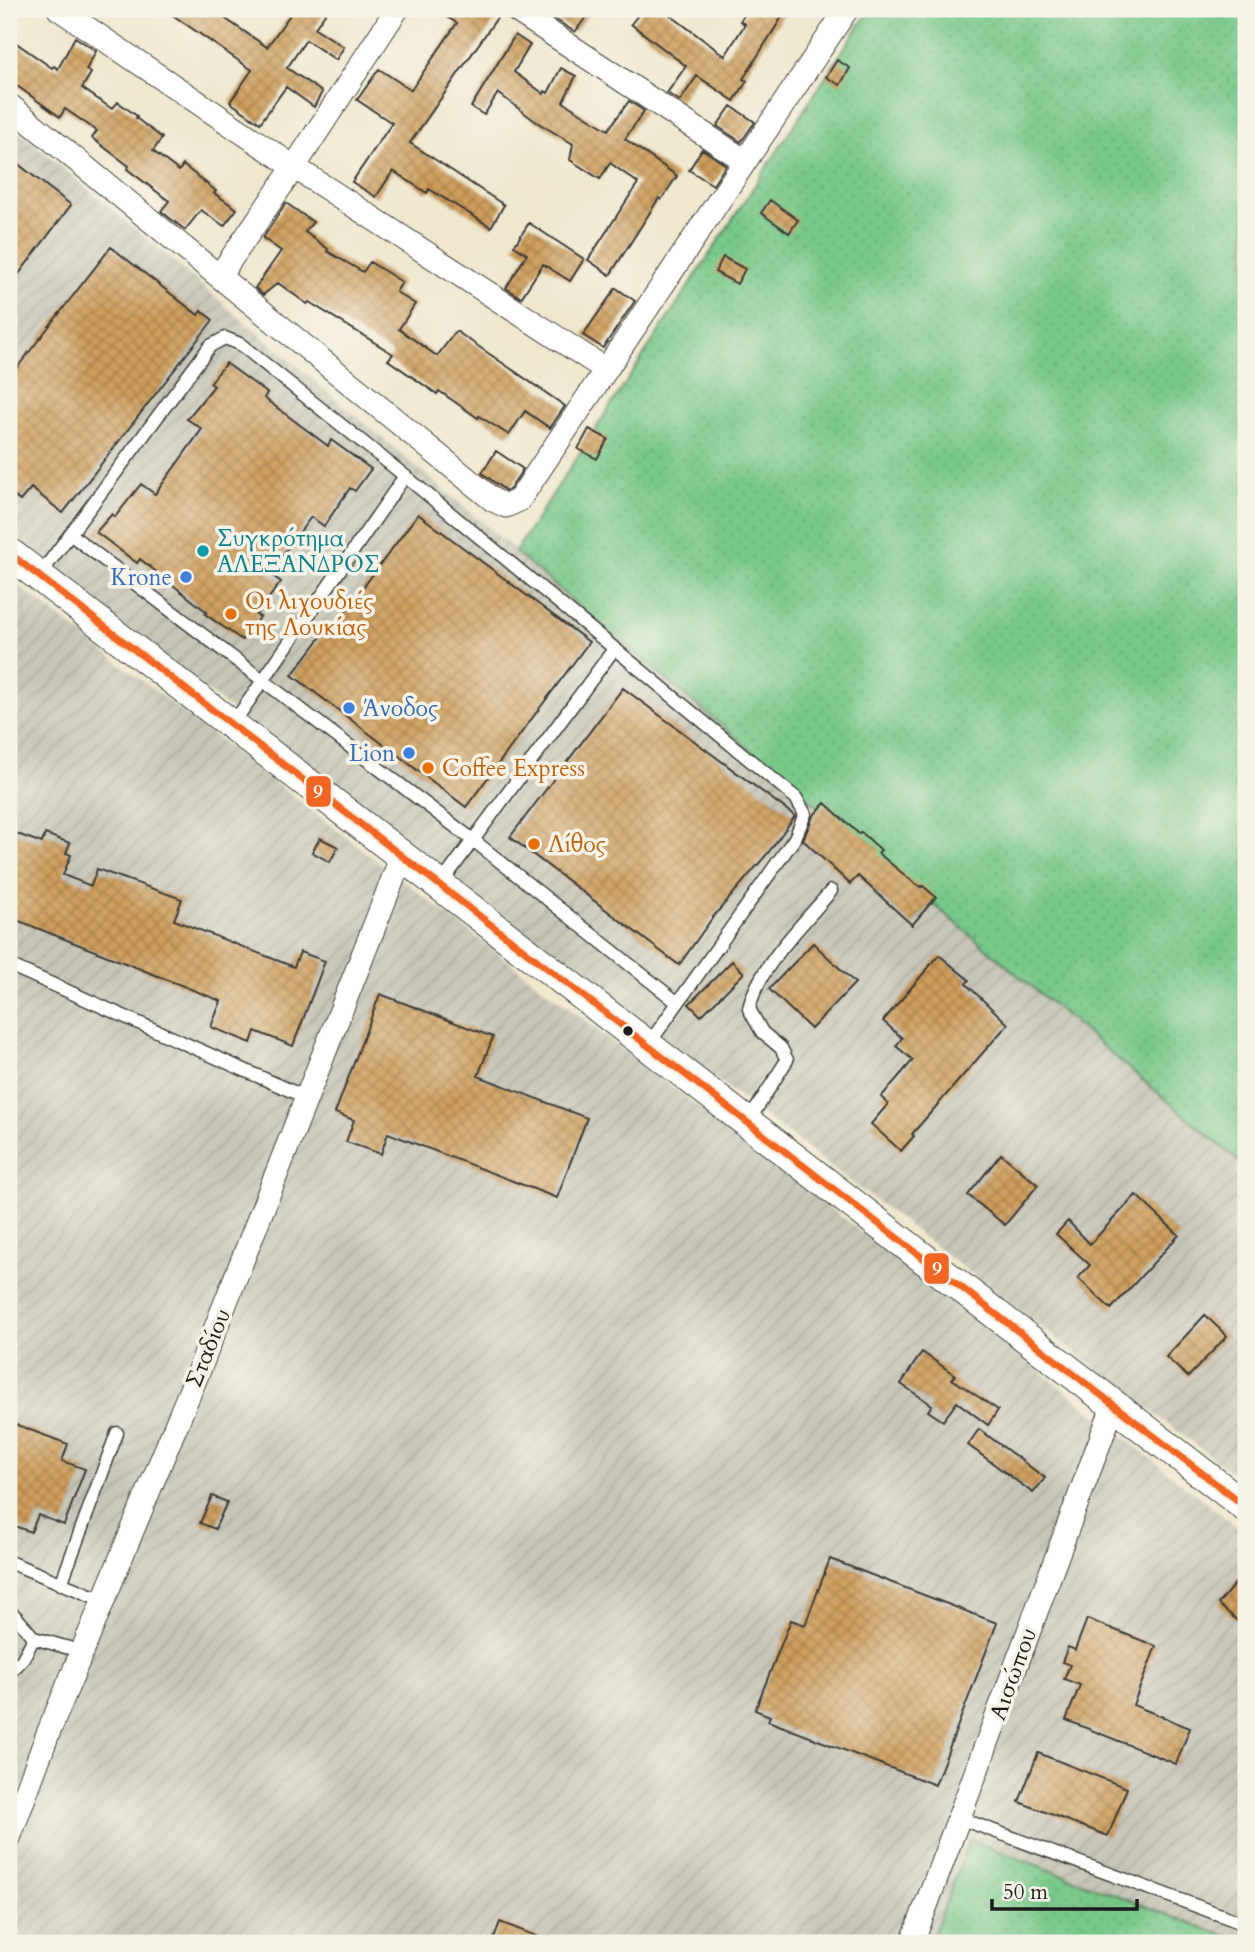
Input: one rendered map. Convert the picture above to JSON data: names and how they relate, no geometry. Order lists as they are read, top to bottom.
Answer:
{
  "streets": {
    "street": ["Σταδίου", "Αισώπου"]
  },
  "places": [
    "Συγκρότημα ΑΛΕΞΑΝΔΡΟΣ",
    "Krone",
    "Οι λιχουδιές της Λουκίας",
    "Άνοδος",
    "Lion",
    "Coffee Express",
    "Λίθος"
  ],
  "lines": ["transit line 9"],
  "scale_bar": "50 m"
}
